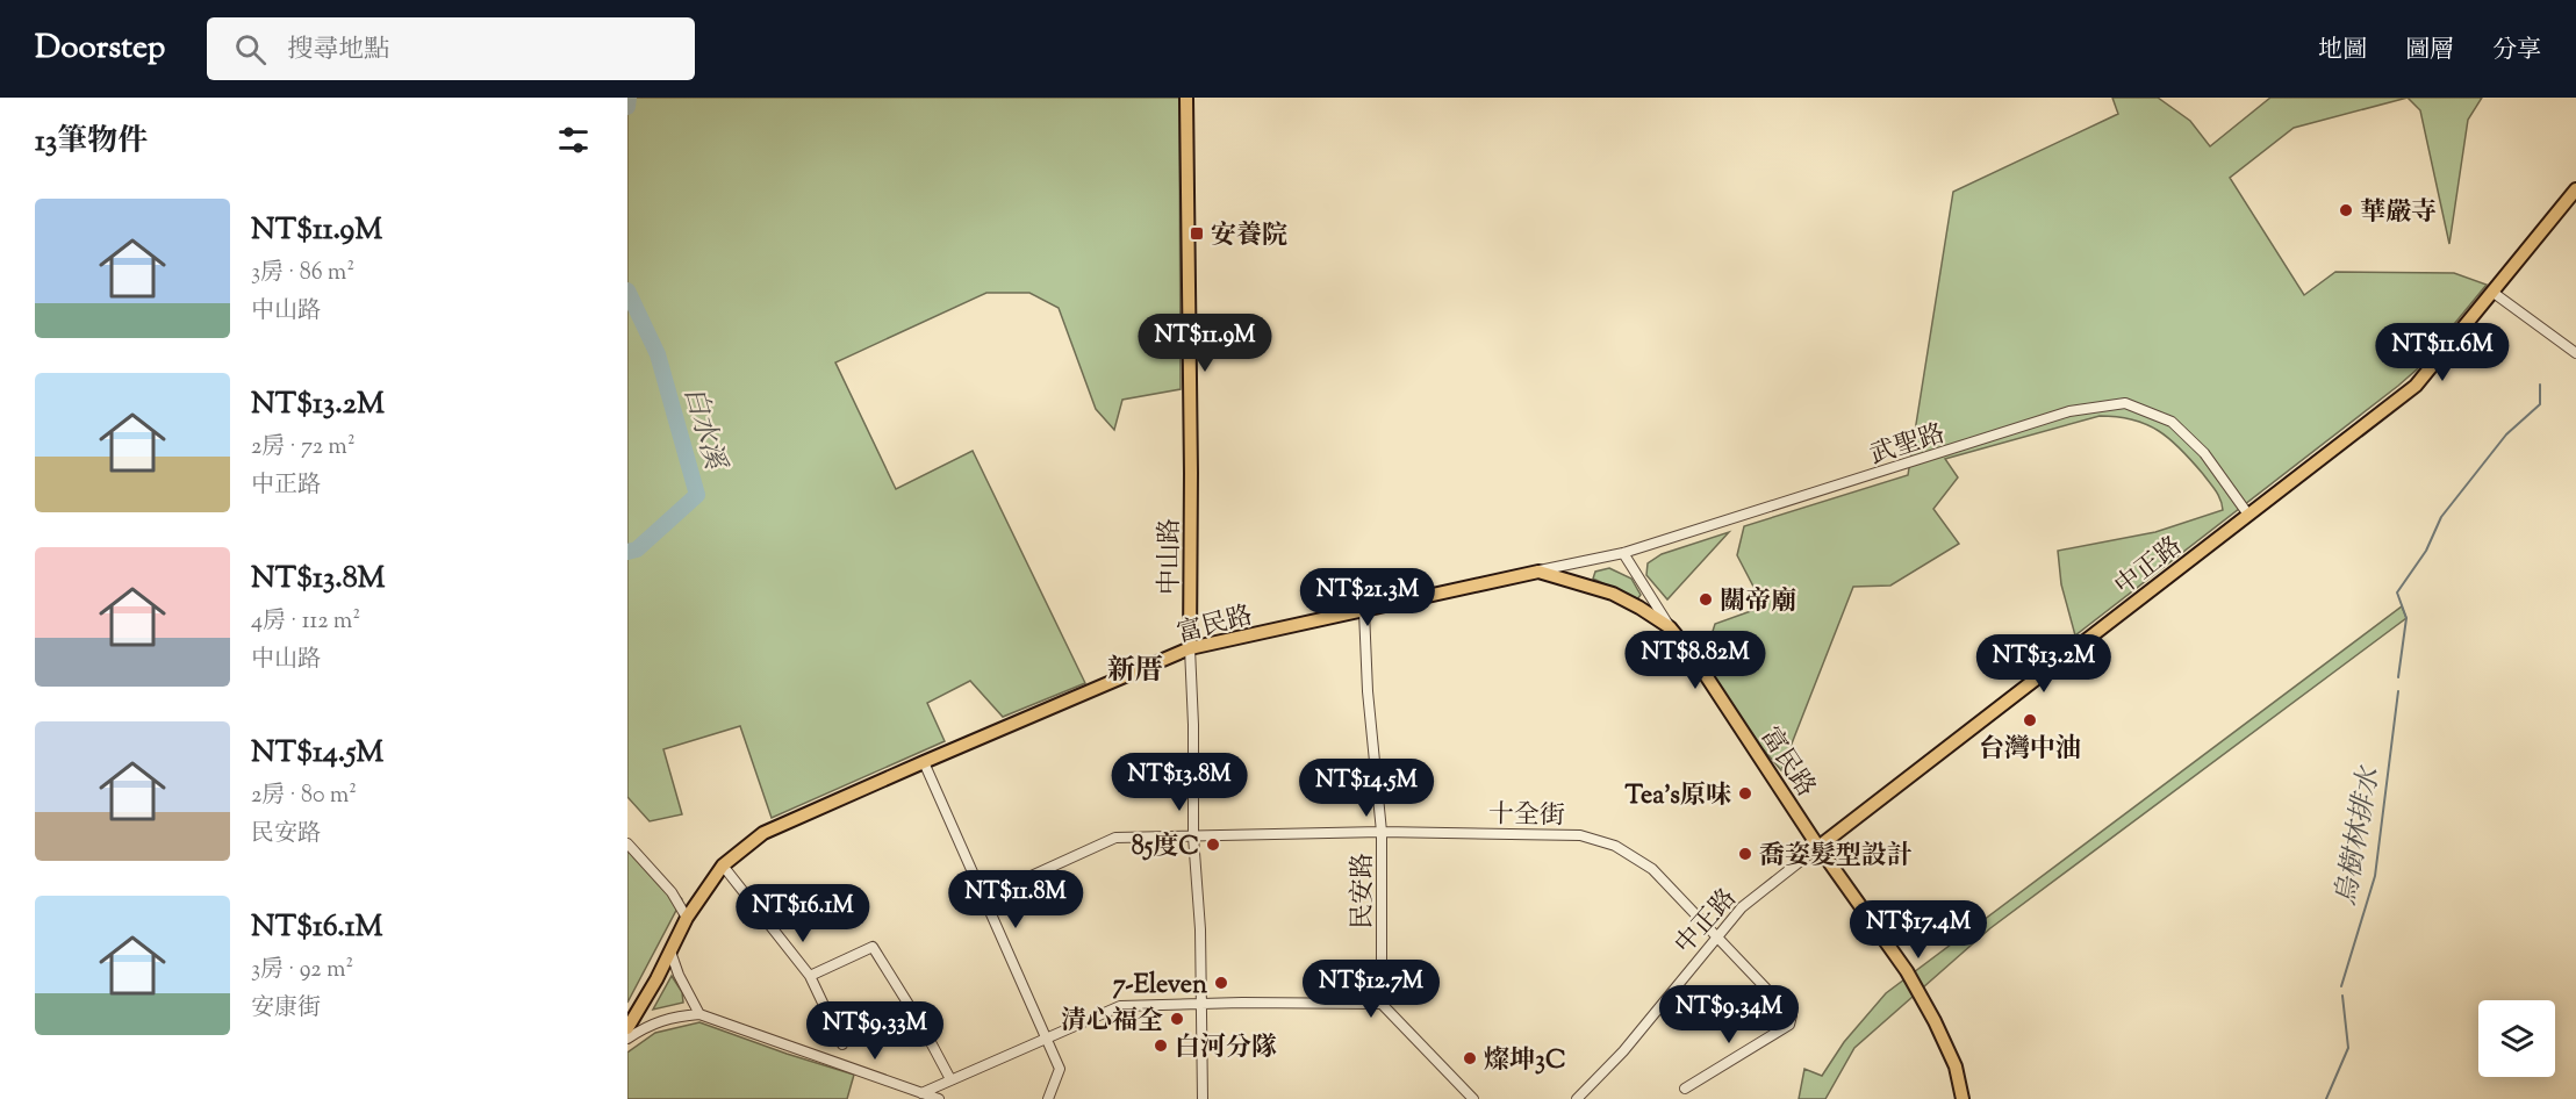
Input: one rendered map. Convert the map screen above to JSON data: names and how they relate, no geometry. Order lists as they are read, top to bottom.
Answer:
{
  "streets": {
    "main road": ["中山路", "中正路", "富民路"],
    "street": ["武聖路", "十全街", "民安路"]
  },
  "crossings": [
    ["武聖路", "中正路"],
    ["武聖路", "富民路"],
    ["中山路", "富民路"],
    ["中山路", "十全街"],
    ["中正路", "富民路"],
    ["中正路", "十全街"],
    ["富民路", "民安路"],
    ["十全街", "民安路"]
  ],
  "districts": ["新厝"],
  "water": ["白水溪", "烏樹林排水"],
  "places": {
    "other": [
      "華嚴寺",
      "關帝廟",
      "台灣中油",
      "Tea's原味",
      "85度C",
      "喬姿髮型設計",
      "7-Eleven",
      "清心福全",
      "白河分隊",
      "燦坤3C"
    ],
    "transit": ["安養院"]
  },
  "page": {
    "header": "Doorstep",
    "search": "搜尋地點",
    "nav": ["地圖", "圖層", "分享"],
    "heading": "13筆物件",
    "list": [
      {
        "name": "NT$11.9M",
        "note": "3房 · 86 m² · 中山路"
      },
      {
        "name": "NT$13.2M",
        "note": "2房 · 72 m² · 中正路"
      },
      {
        "name": "NT$13.8M",
        "note": "4房 · 112 m² · 中山路"
      },
      {
        "name": "NT$14.5M",
        "note": "2房 · 80 m² · 民安路"
      },
      {
        "name": "NT$16.1M",
        "note": "3房 · 92 m² · 安康街"
      }
    ],
    "price": [
      "NT$11.9M",
      "NT$11.6M",
      "NT$21.3M",
      "NT$8.82M",
      "NT$13.2M",
      "NT$13.8M",
      "NT$14.5M",
      "NT$11.8M",
      "NT$16.1M",
      "NT$17.4M",
      "NT$12.7M",
      "NT$9.34M",
      "NT$9.33M"
    ]
  }
}
